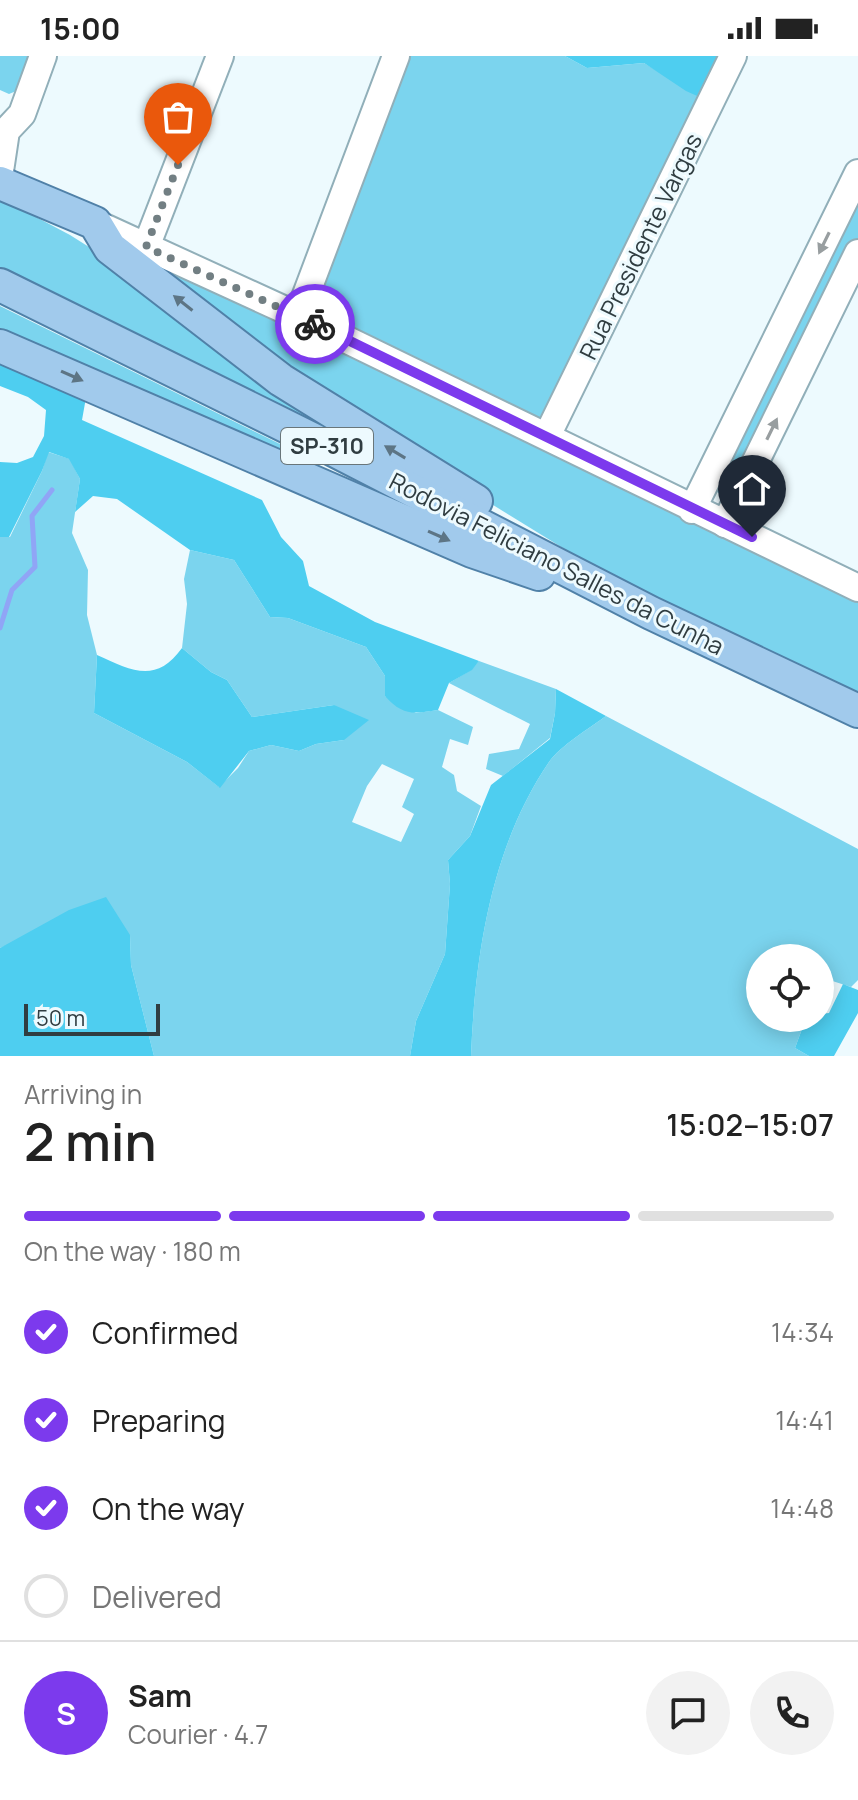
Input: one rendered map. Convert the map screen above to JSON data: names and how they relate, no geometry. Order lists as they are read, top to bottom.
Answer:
{
  "streets": {
    "main road": ["SP-310", "Rodovia Feliciano Salles da Cunha"],
    "street": ["Rua Presidente Vargas"]
  },
  "scale_bar": "50 m",
  "page": {
    "status": "15:00",
    "scale": "50 m",
    "heading": ["2 min", "Arriving in", "15:02–15:07"],
    "panel": ["Sam", "Courier · 4.7"],
    "bar": "On the way · 180 m",
    "list": [
      ["Confirmed", "14:34"],
      ["Preparing", "14:41"],
      ["On the way", "14:48"],
      "Delivered"
    ],
    "round": "S"
  }
}
